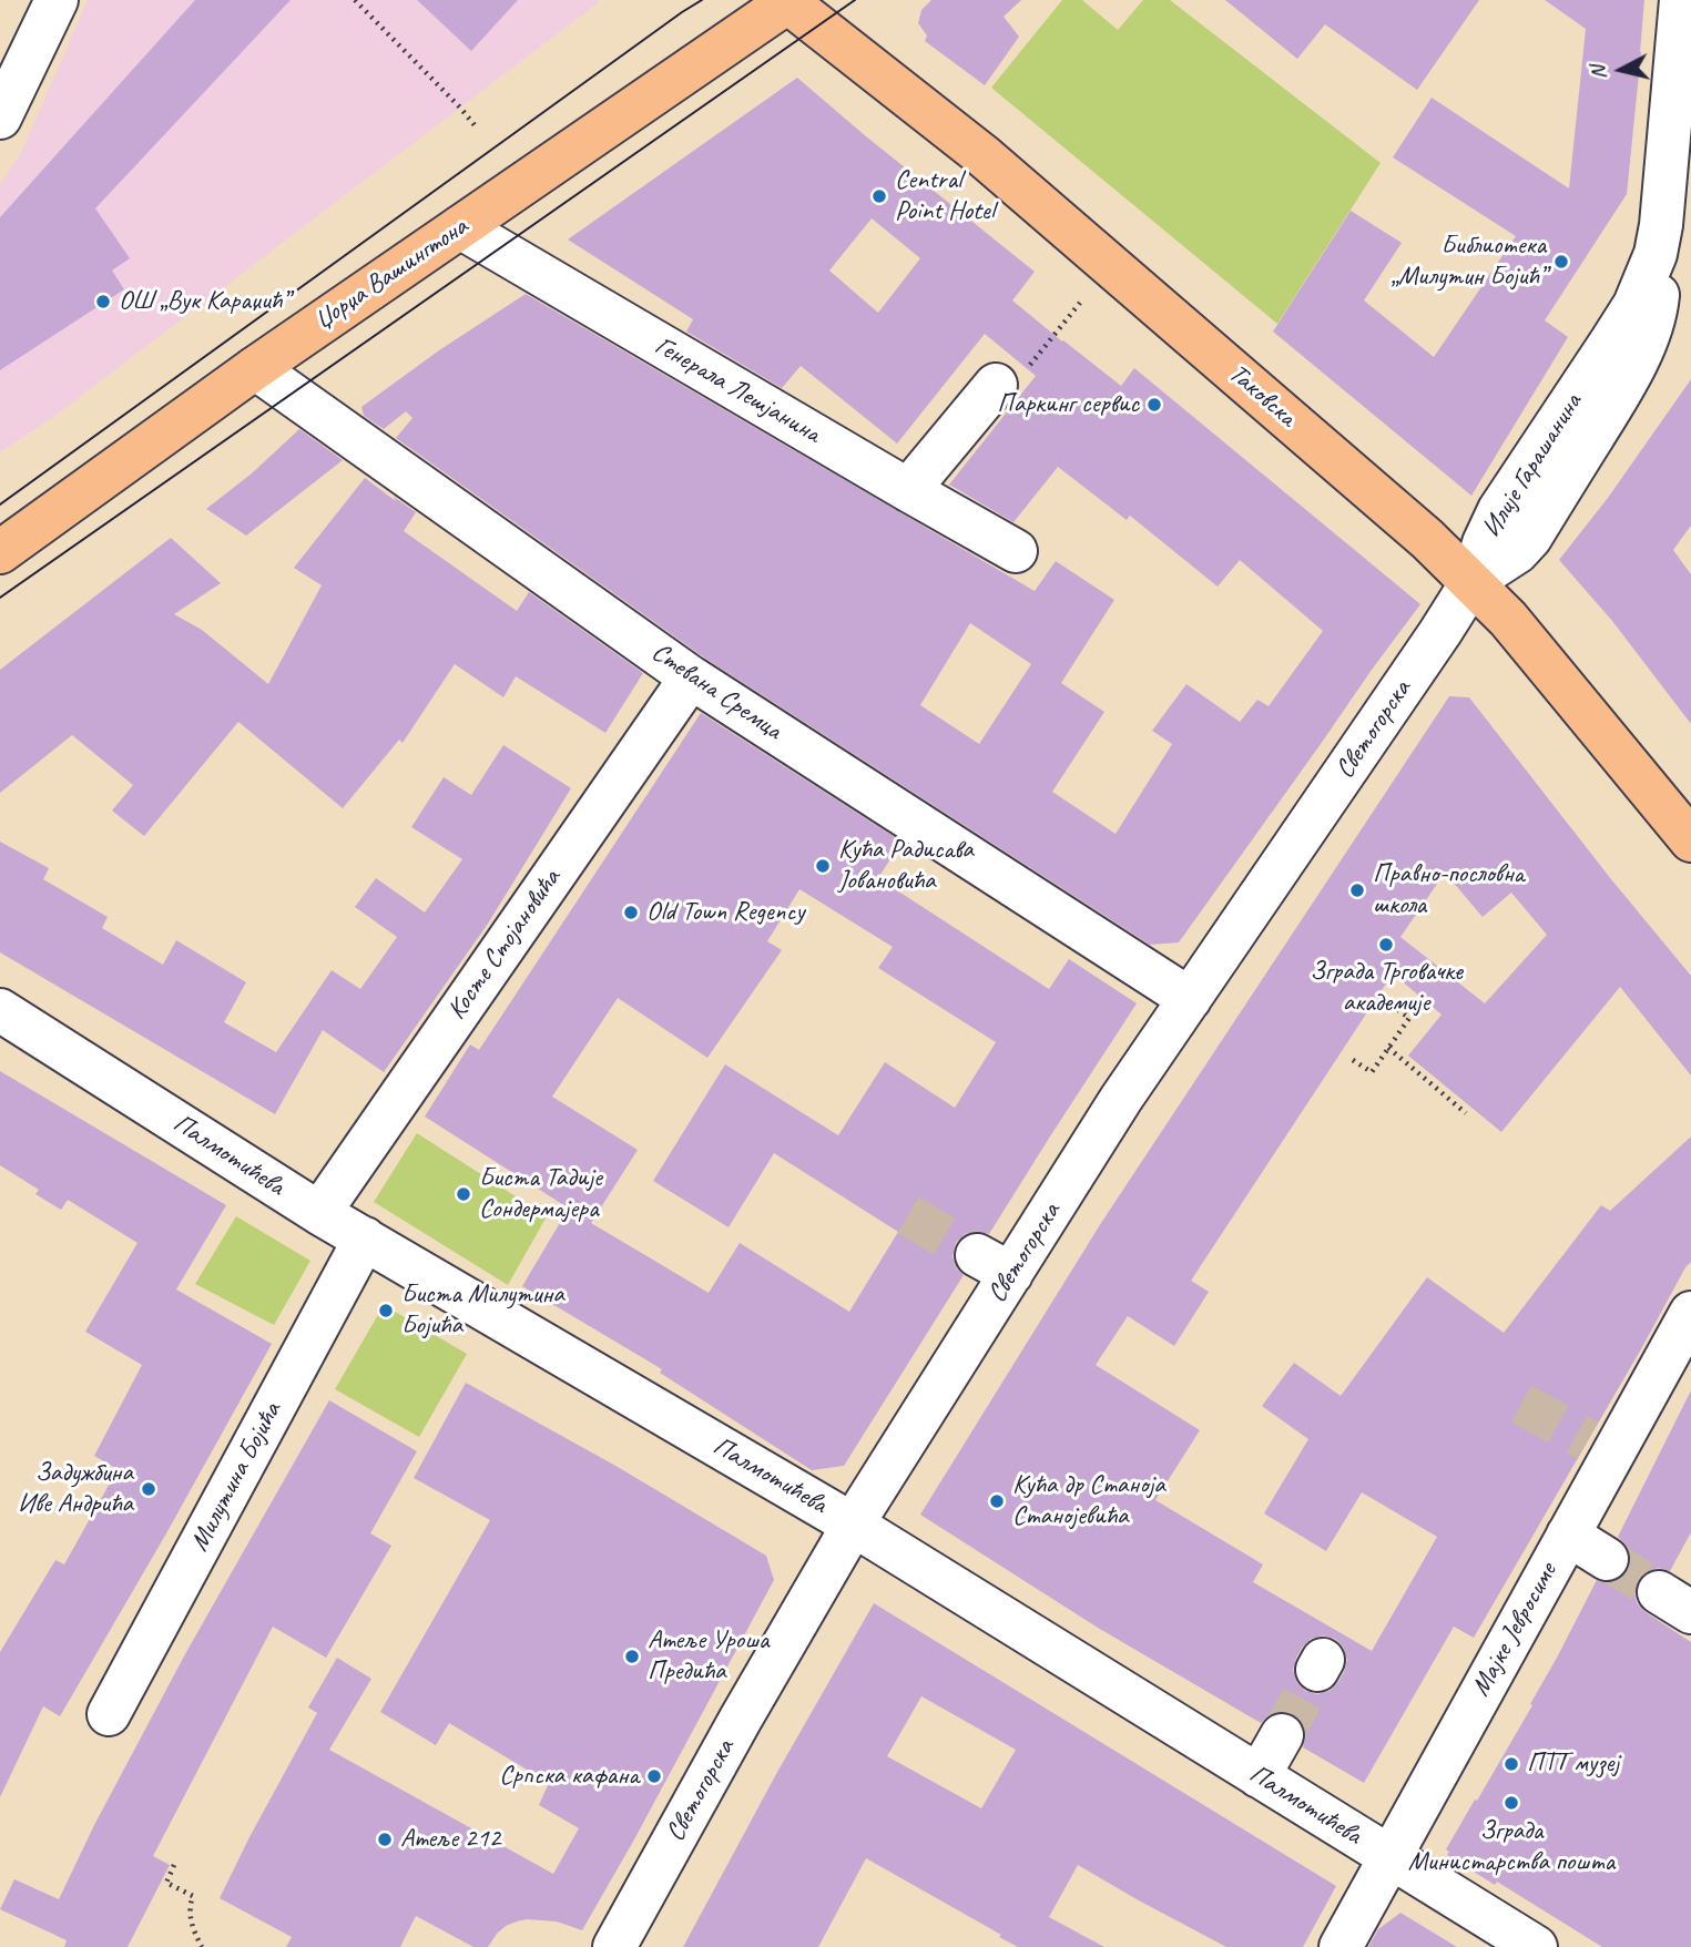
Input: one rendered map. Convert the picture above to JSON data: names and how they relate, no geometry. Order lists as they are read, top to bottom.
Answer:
{
  "streets": {
    "main road": ["Џорџа Вашингтона", "Таковска"],
    "street": [
      "Генерала Лешјанина",
      "Илије Гарашанина",
      "Стевана Сремца",
      "Светогорска",
      "Косте Стојановића",
      "Палмотићева",
      "Милутина Бојића",
      "Мајке Јевросиме"
    ]
  },
  "crossings": [
    ["Џорџа Вашингтона", "Генерала Лешјанина"],
    ["Џорџа Вашингтона", "Таковска"],
    ["Џорџа Вашингтона", "Стевана Сремца"],
    ["Таковска", "Илије Гарашанина"],
    ["Таковска", "Светогорска"],
    ["Илије Гарашанина", "Светогорска"],
    ["Стевана Сремца", "Светогорска"],
    ["Стевана Сремца", "Косте Стојановића"],
    ["Светогорска", "Палмотићева"],
    ["Косте Стојановића", "Палмотићева"],
    ["Палмотићева", "Милутина Бојића"],
    ["Палмотићева", "Мајке Јевросиме"]
  ],
  "places": [
    "Central Point Hotel",
    "Библиотека „Милутин Бојић”",
    "ОШ „Вук Караџић”",
    "Паркинг сервис",
    "Кућа Радисава Јовановића",
    "Правно-пословна школа",
    "Old Town Regency",
    "Зграда Трговачке академије",
    "Биста Тадије Сондермајера",
    "Биста Милутина Бојића",
    "Задужбина Иве Андрића",
    "Кућа др Станоја Станојевића",
    "Атеље Уроша Предића",
    "ПТТ музеј",
    "Српска кафана",
    "Зграда Министарства пошта",
    "Атеље 212"
  ],
  "north": "left"
}
